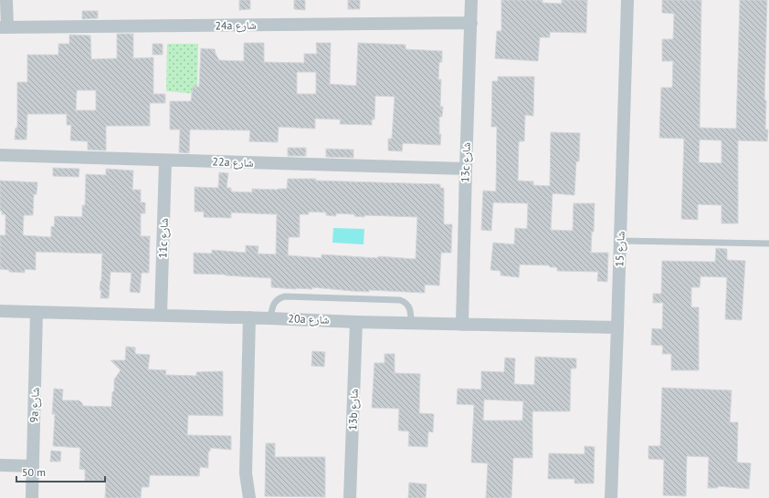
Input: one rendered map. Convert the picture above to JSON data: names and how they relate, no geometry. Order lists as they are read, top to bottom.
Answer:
{
  "streets": {
    "street": [
      "24a شارع",
      "22a شارع",
      "13c شارع",
      "11c شارع",
      "شارع 15",
      "20a شارع",
      "9a شارع",
      "13b شارع"
    ]
  },
  "crossings": [
    ["24a شارع", "13c شارع"],
    ["22a شارع", "13c شارع"],
    ["22a شارع", "11c شارع"],
    ["13c شارع", "20a شارع"],
    ["11c شارع", "20a شارع"],
    ["شارع 15", "20a شارع"],
    ["20a شارع", "9a شارع"],
    ["20a شارع", "13b شارع"]
  ],
  "scale_bar": "50 m"
}
